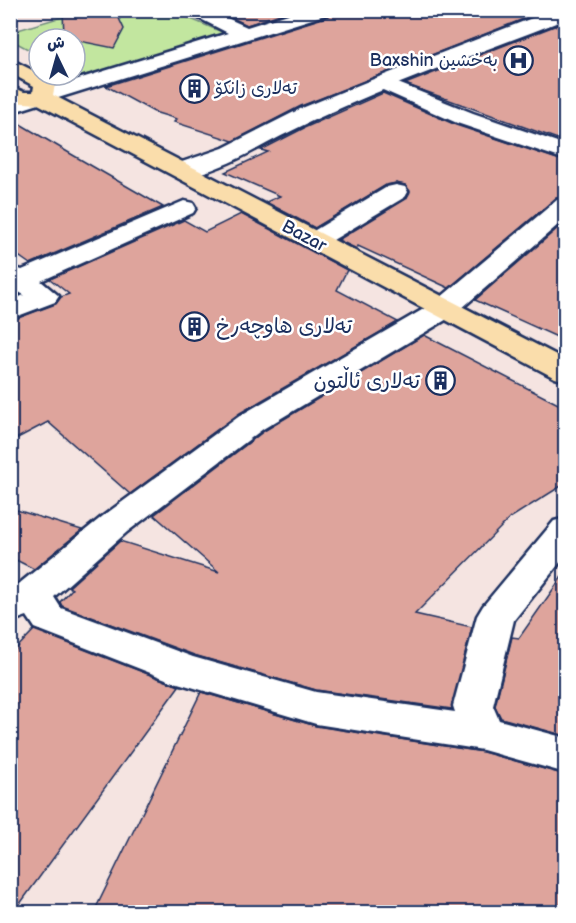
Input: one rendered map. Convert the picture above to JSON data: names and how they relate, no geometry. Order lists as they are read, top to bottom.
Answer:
{
  "streets": {
    "main road": ["Bazar"]
  },
  "places": {
    "hospital": ["Baxshin بەخشین"],
    "building": ["تەلاری زانکۆ", "تەلاری هاوچەرخ", "تەلاری ئاڵتون"]
  },
  "north": "top"
}
